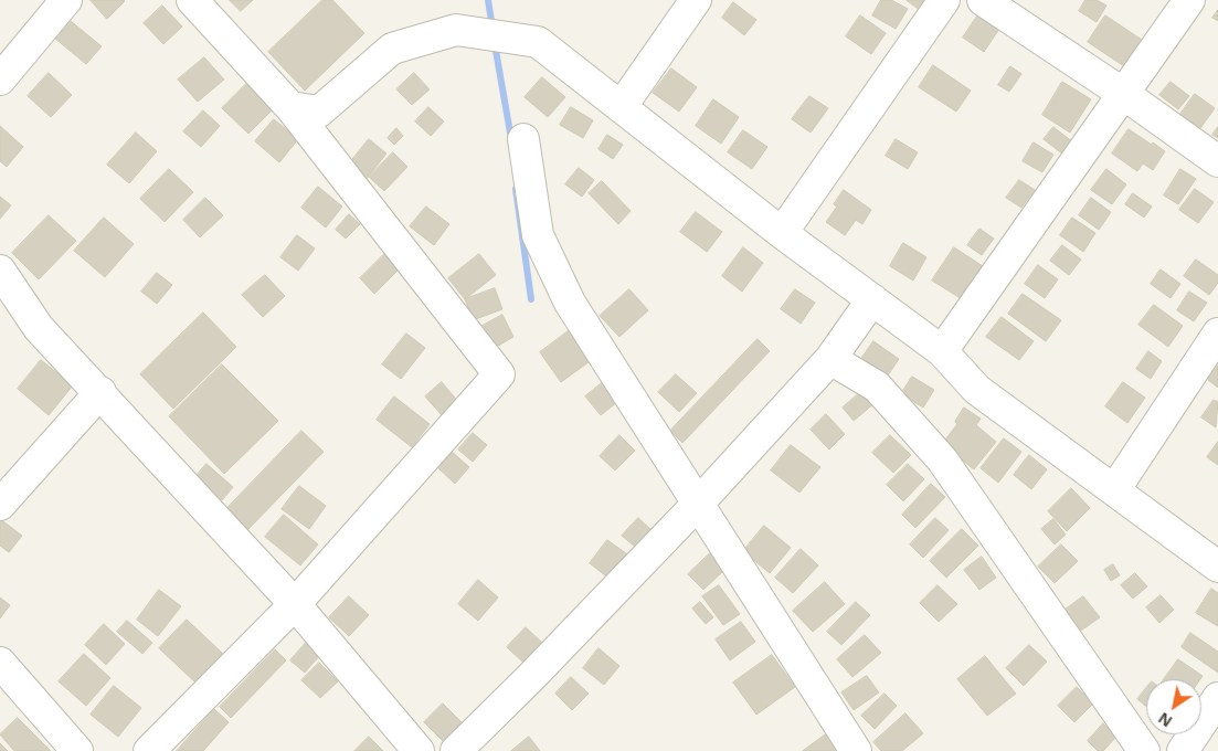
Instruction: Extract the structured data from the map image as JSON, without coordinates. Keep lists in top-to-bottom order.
{
  "north": "bottom left"
}
